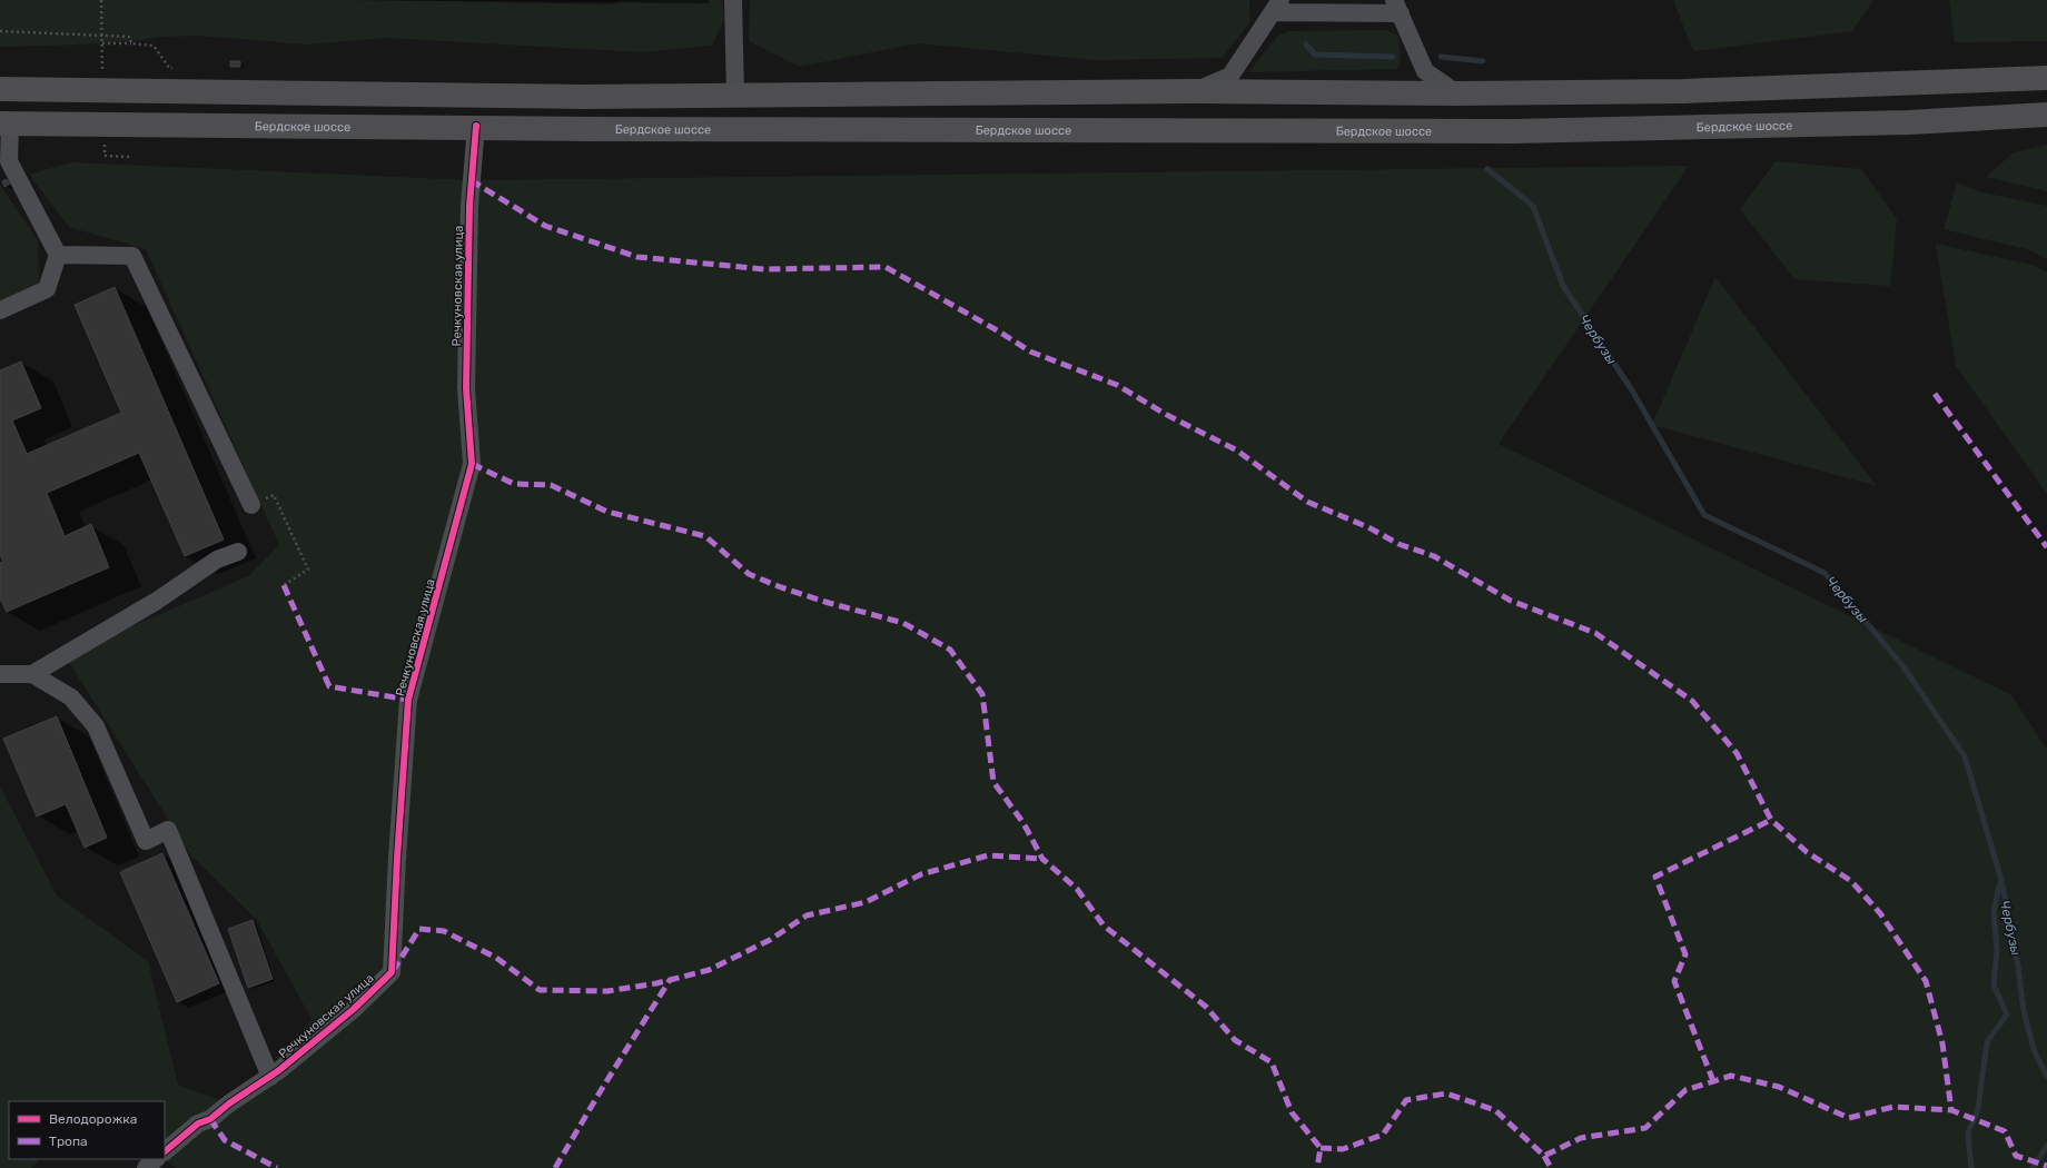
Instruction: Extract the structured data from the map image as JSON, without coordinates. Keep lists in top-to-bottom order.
{
  "streets": {
    "highway": ["Бердское шоссе"],
    "street": ["Речкуновская улица"]
  },
  "crossings": [
    ["Бердское шоссе", "Речкуновская улица"]
  ],
  "water": ["Чербузы"],
  "legend": ["Велодорожка", "Тропа"]
}
